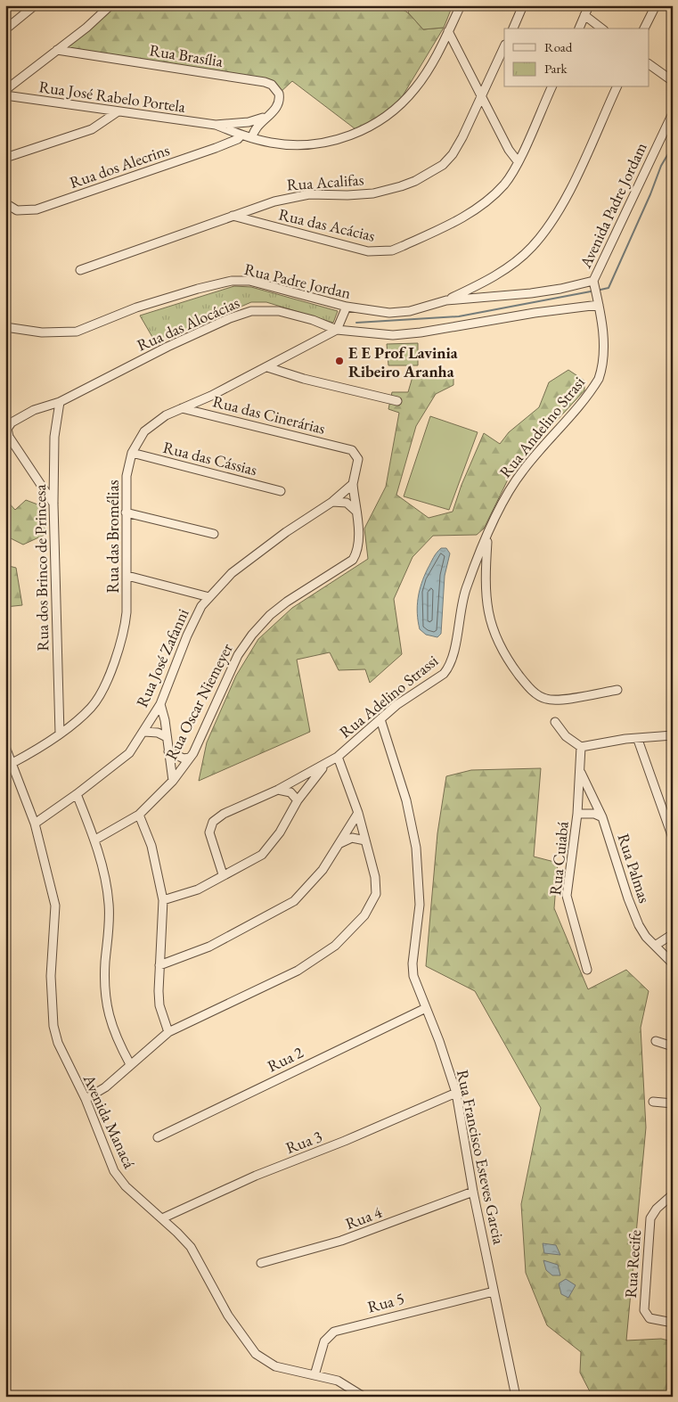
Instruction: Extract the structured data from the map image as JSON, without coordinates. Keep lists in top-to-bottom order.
{
  "streets": {
    "street": [
      "Rua Brasília",
      "Rua José Rabelo Portela",
      "Rua dos Alecrins",
      "Rua Acalifas",
      "Avenida Padre Jordam",
      "Rua das Acácias",
      "Rua Padre Jordan",
      "Rua das Alocácias",
      "Rua das Cinerárias",
      "Rua Andelino Strasi",
      "Rua das Cássias",
      "Rua das Bromélias",
      "Rua dos Brinco de Princesa",
      "Rua José Zafanni",
      "Rua Adelino Strassi",
      "Rua Oscar Niemeyer",
      "Rua Cuiabá",
      "Rua Palmas",
      "Rua 2",
      "Avenida Manacá",
      "Rua 3",
      "Rua Francisco Esteves Garcia",
      "Rua 4",
      "Rua Recife",
      "Rua 5"
    ]
  },
  "crossings": [
    ["Rua Acalifas", "Rua das Acácias"],
    ["Avenida Padre Jordam", "Rua Padre Jordan"],
    ["Avenida Padre Jordam", "Rua Andelino Strasi"],
    ["Rua das Alocácias", "Rua Andelino Strasi"],
    ["Rua das Alocácias", "Rua das Bromélias"],
    ["Rua das Alocácias", "Rua dos Brinco de Princesa"],
    ["Rua das Cinerárias", "Rua das Bromélias"],
    ["Rua das Cinerárias", "Rua José Zafanni"],
    ["Rua das Cinerárias", "Rua Oscar Niemeyer"],
    ["Rua Andelino Strasi", "Rua Adelino Strassi"],
    ["Rua das Cássias", "Rua das Bromélias"],
    ["Rua das Bromélias", "Rua dos Brinco de Princesa"],
    ["Rua das Bromélias", "Avenida Manacá"],
    ["Rua José Zafanni", "Rua Oscar Niemeyer"],
    ["Rua José Zafanni", "Avenida Manacá"],
    ["Rua Adelino Strassi", "Rua Francisco Esteves Garcia"],
    ["Rua Cuiabá", "Rua Palmas"],
    ["Rua 2", "Rua Francisco Esteves Garcia"],
    ["Avenida Manacá", "Rua 3"],
    ["Avenida Manacá", "Rua 5"],
    ["Rua 3", "Rua Francisco Esteves Garcia"],
    ["Rua Francisco Esteves Garcia", "Rua 4"],
    ["Rua Francisco Esteves Garcia", "Rua 5"]
  ],
  "places": ["E E Prof Lavinia Ribeiro Aranha"],
  "legend": ["Road", "Park"]
}
